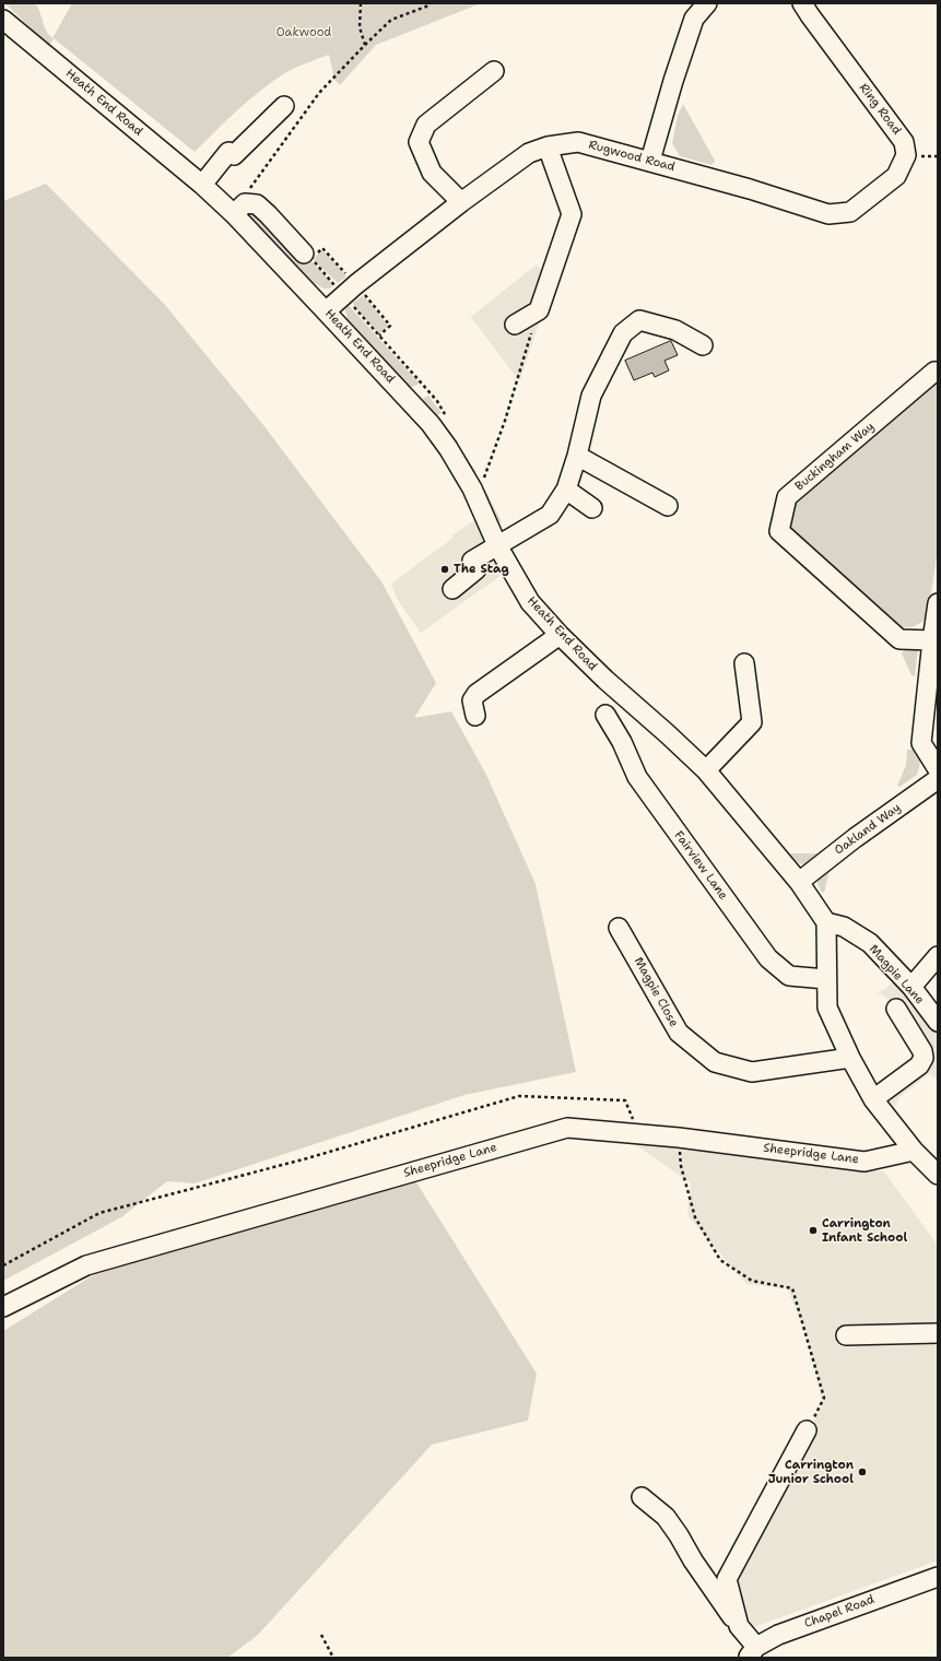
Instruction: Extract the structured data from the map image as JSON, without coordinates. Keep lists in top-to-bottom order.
{
  "streets": {
    "street": [
      "Heath End Road",
      "Ring Road",
      "Rugwood Road",
      "Buckingham Way",
      "Oakland Way",
      "Fairview Lane",
      "Magpie Lane",
      "Magpie Close",
      "Sheepridge Lane",
      "Chapel Road"
    ]
  },
  "crossings": [
    ["Heath End Road", "Rugwood Road"],
    ["Heath End Road", "Oakland Way"],
    ["Heath End Road", "Magpie Lane"],
    ["Ring Road", "Rugwood Road"]
  ],
  "parks": ["Oakwood"],
  "places": ["The Stag", "Carrington Infant School", "Carrington Junior School"]
}
